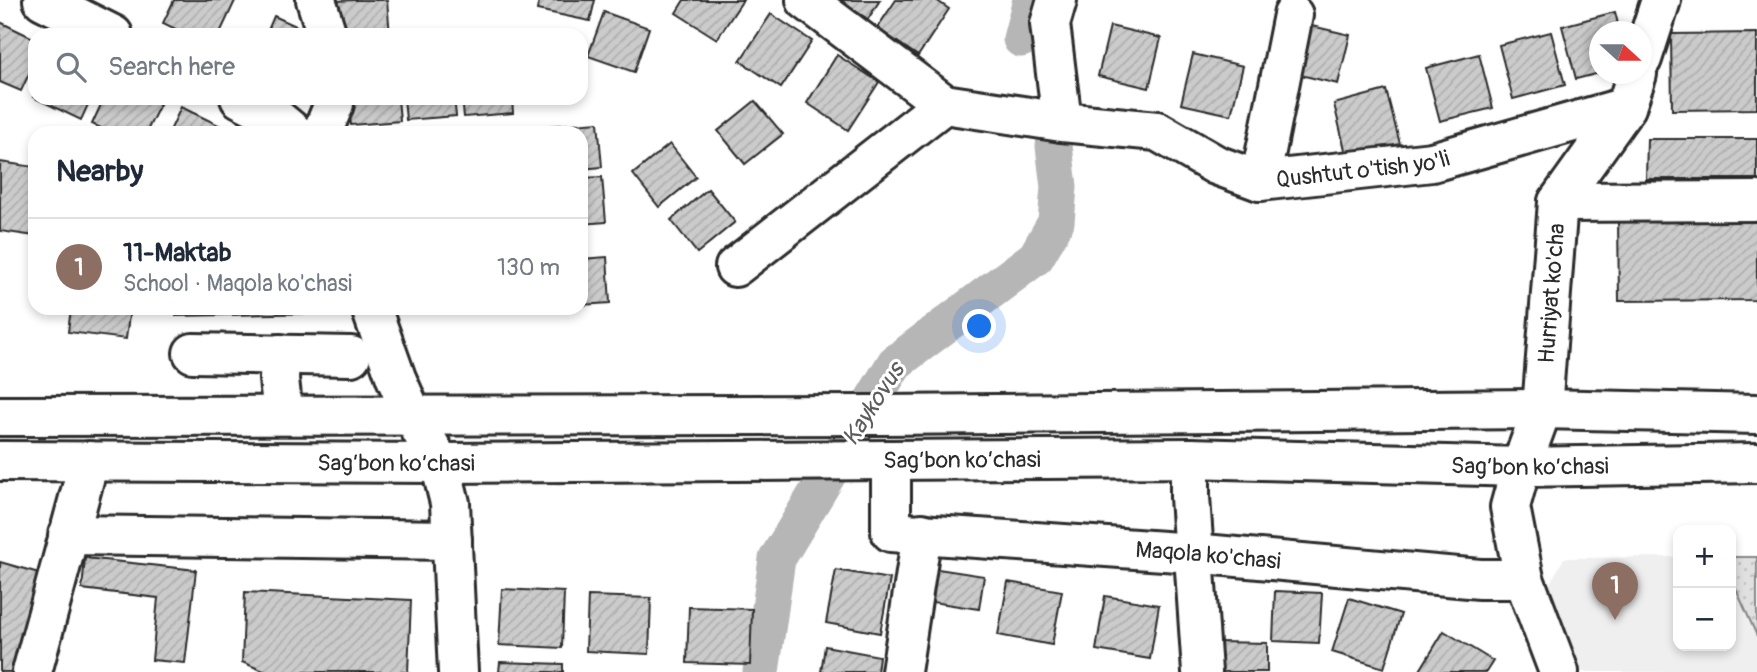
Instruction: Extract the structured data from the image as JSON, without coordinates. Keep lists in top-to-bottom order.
{
  "streets": {
    "main road": [
      "Qushtut o'tish yo'li",
      "Hurriyat ko'cha",
      "Sag’bon ko’chasi",
      "Maqola ko'chasi"
    ]
  },
  "crossings": [
    ["Qushtut o'tish yo'li", "Hurriyat ko'cha"],
    ["Hurriyat ko'cha", "Sag’bon ko’chasi"]
  ],
  "water": ["Kaykovus"],
  "north": "right",
  "page": {
    "search": "Search here",
    "heading": "Nearby",
    "list": [
      {
        "mark": "1",
        "name": "11-Maktab",
        "note": "School · Maqola ko'chasi",
        "value": "130 m"
      }
    ],
    "map_buttons": ["+", "−"],
    "pins": "1"
  }
}
